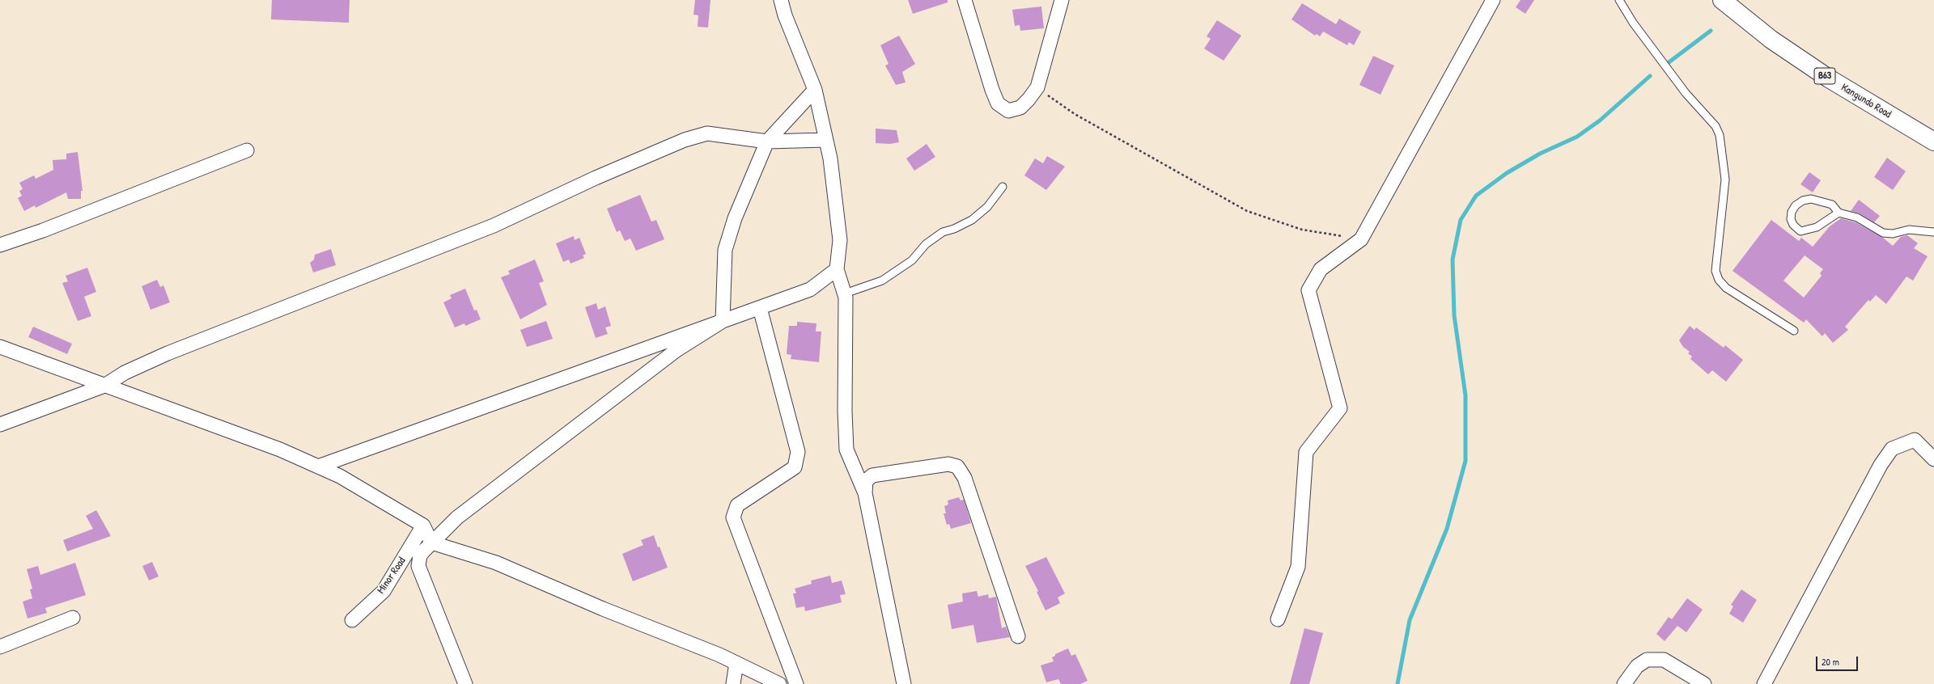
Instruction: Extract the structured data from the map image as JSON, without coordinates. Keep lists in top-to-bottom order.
{
  "streets": {
    "highway": ["B63", "Kangundo Road"],
    "street": ["Minor Road"]
  },
  "scale_bar": "20 m"
}
